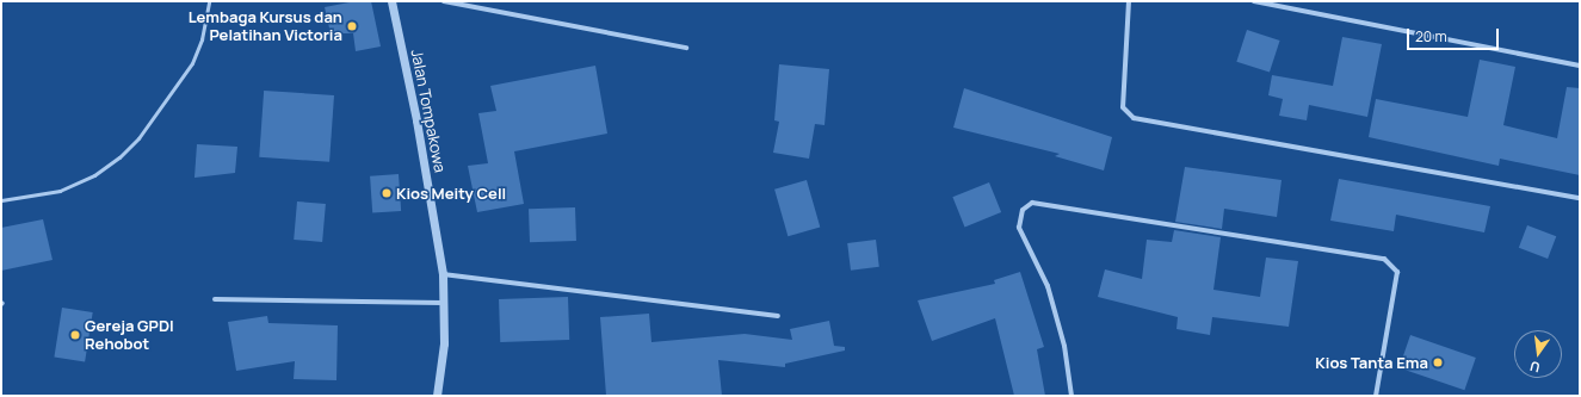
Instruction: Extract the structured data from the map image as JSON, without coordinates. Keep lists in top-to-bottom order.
{
  "streets": {
    "street": ["Jalan Tompakowa"]
  },
  "places": [
    "Lembaga Kursus dan Pelatihan Victoria",
    "Kios Meity Cell",
    "Gereja GPDI Rehobot",
    "Kios Tanta Ema"
  ],
  "scale_bar": "20 m",
  "north": "bottom"
}
